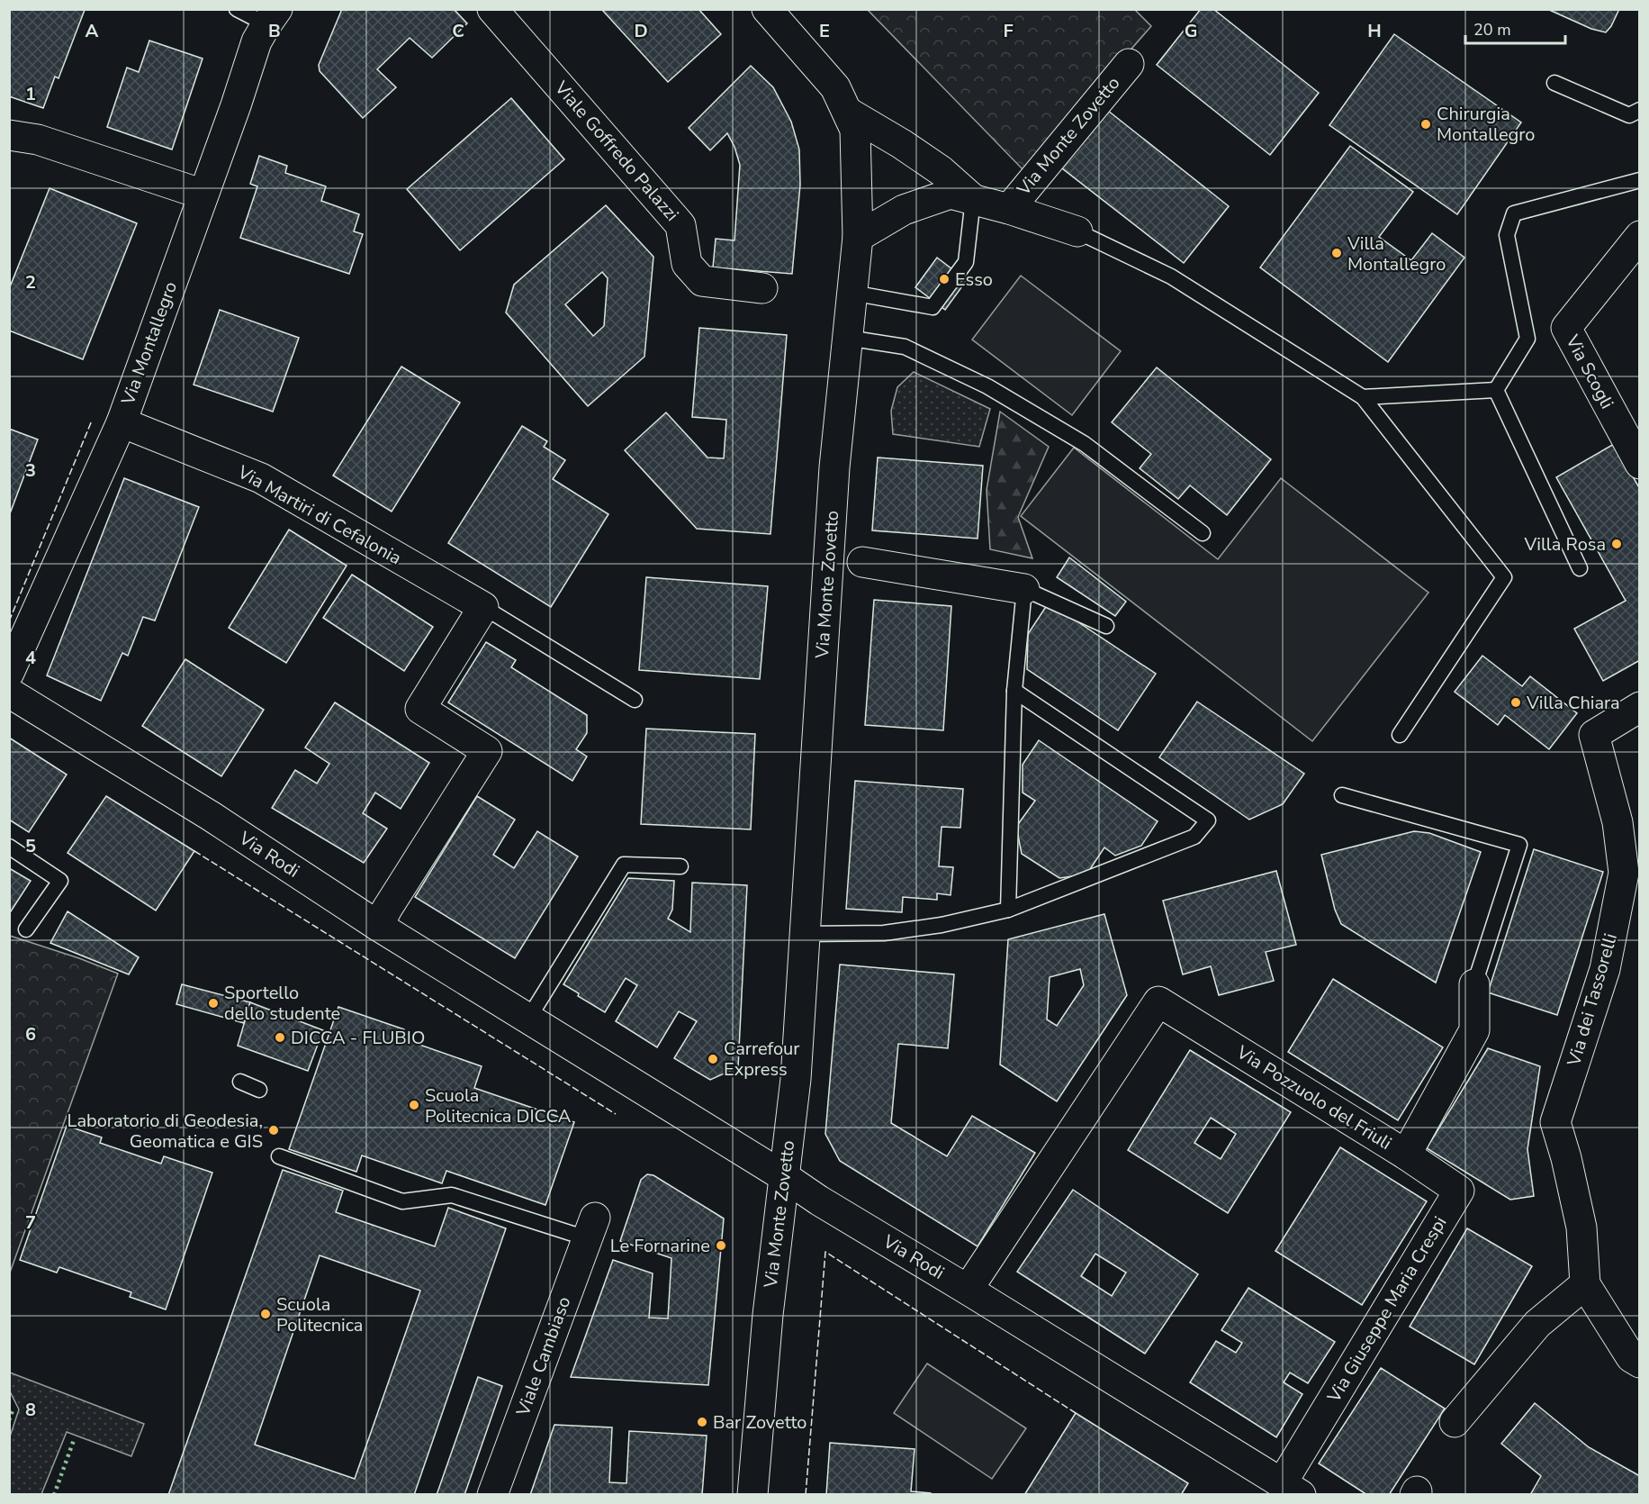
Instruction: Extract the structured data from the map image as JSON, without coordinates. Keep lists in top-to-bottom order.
{
  "streets": {
    "street": [
      "Via Monte Zovetto",
      "Viale Goffredo Palazzi",
      "Via Montallegro",
      "Via Scogli",
      "Via Martiri di Cefalonia",
      "Via Rodi",
      "Via dei Tassorelli",
      "Via Pozzuolo del Friuli",
      "Via Giuseppe Maria Crespi",
      "Viale Cambiaso"
    ]
  },
  "crossings": [
    ["Via Monte Zovetto", "Via Rodi"],
    ["Via Montallegro", "Via Martiri di Cefalonia"],
    ["Via Rodi", "Via Pozzuolo del Friuli"],
    ["Via Rodi", "Via Giuseppe Maria Crespi"],
    ["Via Pozzuolo del Friuli", "Via Giuseppe Maria Crespi"]
  ],
  "places": [
    "Chirurgia Montallegro",
    "Villa Montallegro",
    "Esso",
    "Villa Rosa",
    "Villa Chiara",
    "Sportello dello studente",
    "DICCA - FLUBIO",
    "Carrefour Express",
    "Scuola Politecnica DICCA",
    "Laboratorio di Geodesia, Geomatica e GIS",
    "Le Fornarine",
    "Scuola Politecnica",
    "Bar Zovetto"
  ],
  "scale_bar": "20 m",
  "grid": {
    "columns": [
      "A",
      "B",
      "C",
      "D",
      "E",
      "F",
      "G",
      "H"
    ],
    "rows": [
      "1",
      "2",
      "3",
      "4",
      "5",
      "6",
      "7",
      "8"
    ]
  }
}
